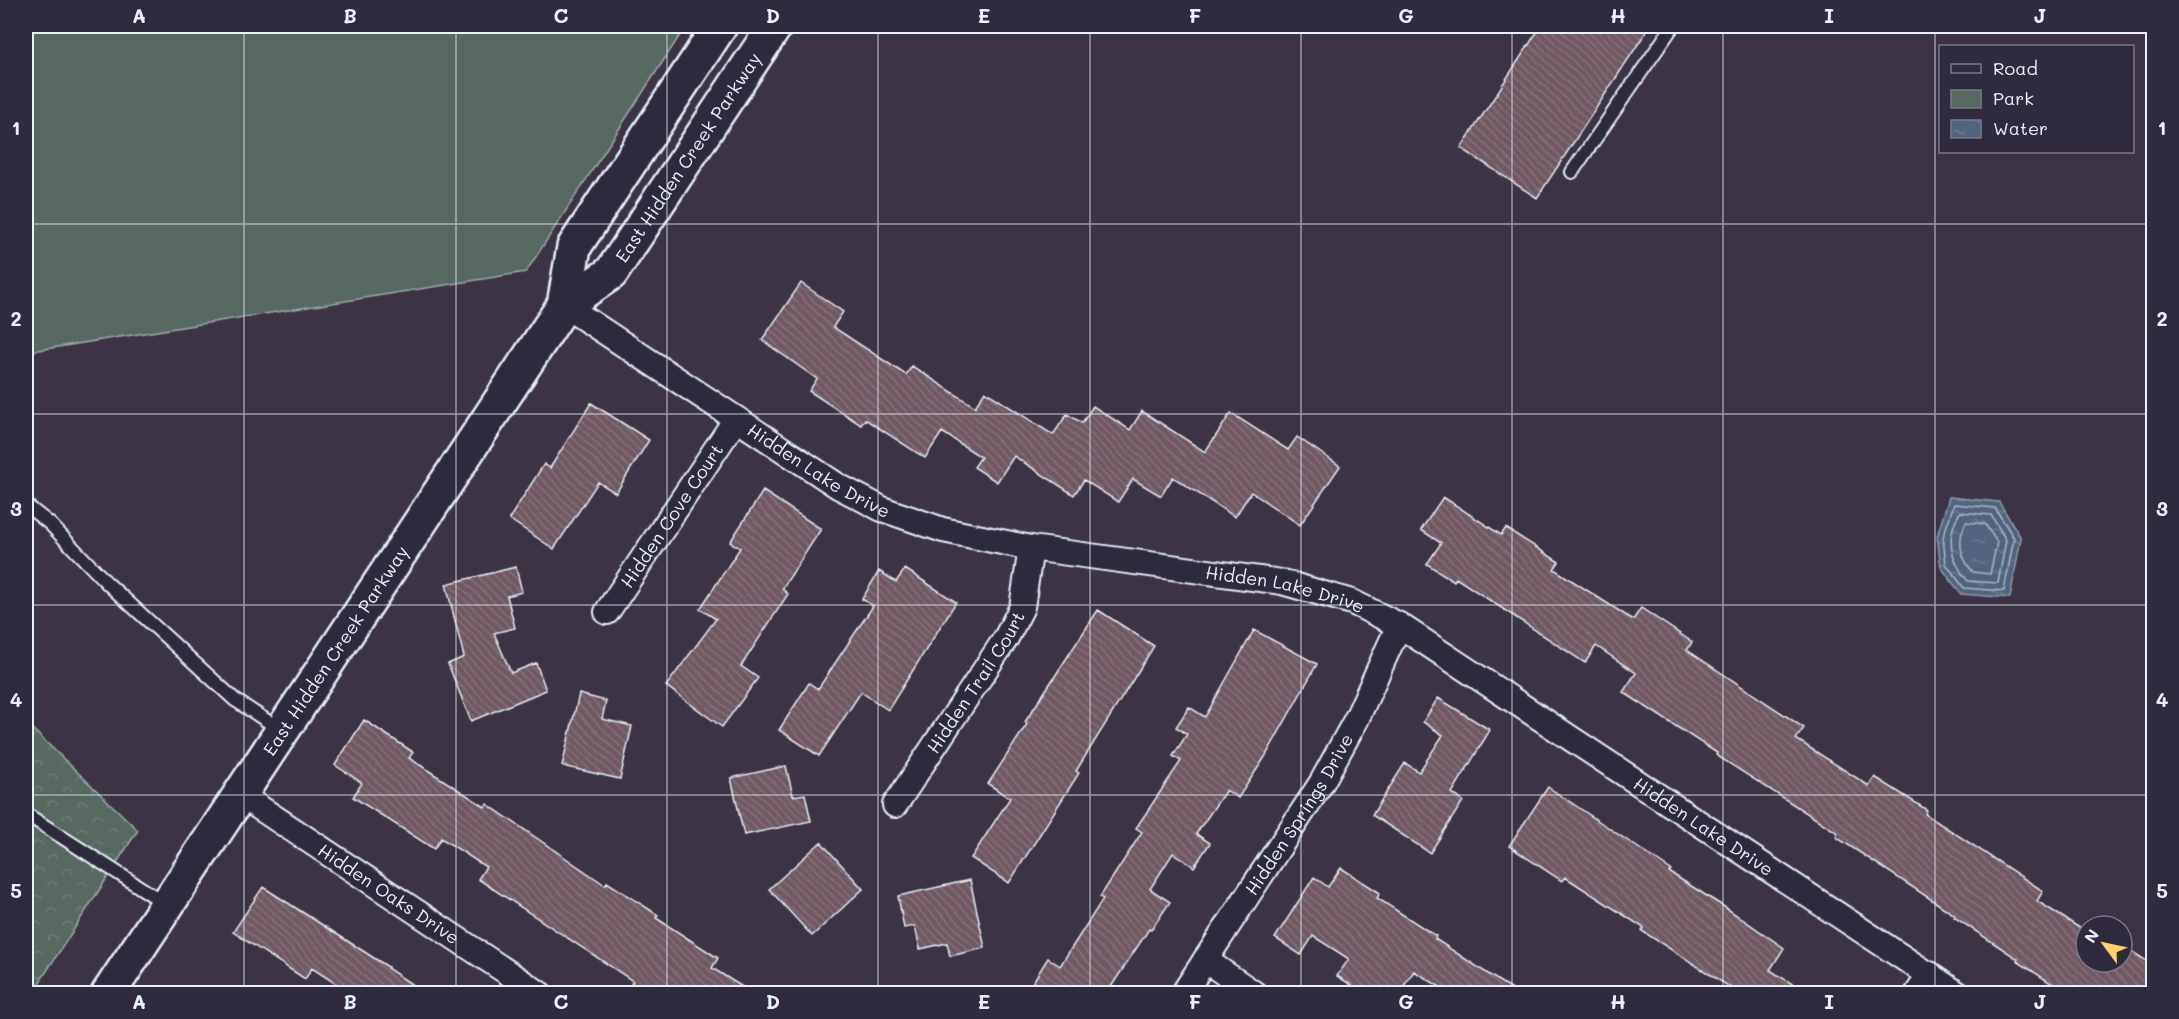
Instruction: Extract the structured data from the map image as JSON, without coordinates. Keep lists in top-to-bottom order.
{
  "streets": {
    "main road": ["East Hidden Creek Parkway"],
    "street": [
      "Hidden Lake Drive",
      "Hidden Cove Court",
      "Hidden Trail Court",
      "Hidden Springs Drive",
      "Hidden Oaks Drive"
    ]
  },
  "crossings": [
    ["East Hidden Creek Parkway", "Hidden Lake Drive"],
    ["East Hidden Creek Parkway", "Hidden Oaks Drive"],
    ["Hidden Lake Drive", "Hidden Cove Court"],
    ["Hidden Lake Drive", "Hidden Trail Court"],
    ["Hidden Lake Drive", "Hidden Springs Drive"]
  ],
  "legend": ["Road", "Park", "Water"],
  "north": "top left",
  "grid": {
    "columns": [
      "A",
      "B",
      "C",
      "D",
      "E",
      "F",
      "G",
      "H",
      "I",
      "J"
    ],
    "rows": [
      "1",
      "2",
      "3",
      "4",
      "5"
    ]
  }
}
